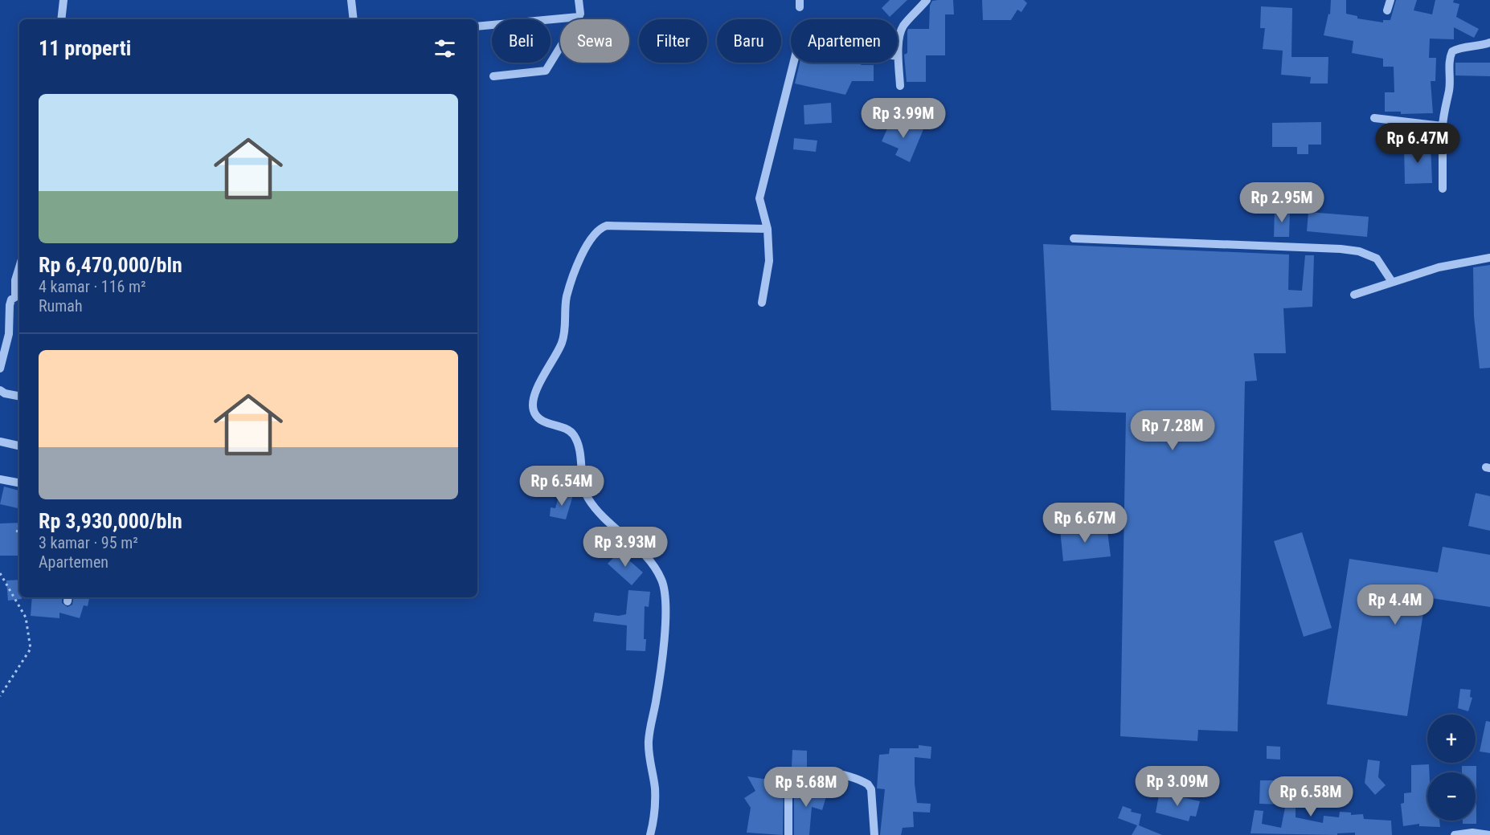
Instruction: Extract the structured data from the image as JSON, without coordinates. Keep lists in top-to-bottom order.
{
  "page": {
    "chip": [
      "Beli",
      "Sewa",
      "Filter",
      "Baru",
      "Apartemen"
    ],
    "heading": "11 properti",
    "list": [
      {
        "name": "Rp 6,470,000/bln",
        "note": "4 kamar · 116 m² · Rumah"
      },
      {
        "name": "Rp 3,930,000/bln",
        "note": "3 kamar · 95 m² · Apartemen"
      }
    ],
    "price": [
      "Rp 3.99M",
      "Rp 6.47M",
      "Rp 2.95M",
      "Rp 7.28M",
      "Rp 6.54M",
      "Rp 6.67M",
      "Rp 3.93M",
      "Rp 4.4M",
      "Rp 3.09M",
      "Rp 5.68M",
      "Rp 6.58M"
    ],
    "map_buttons": ["+", "−"]
  }
}
